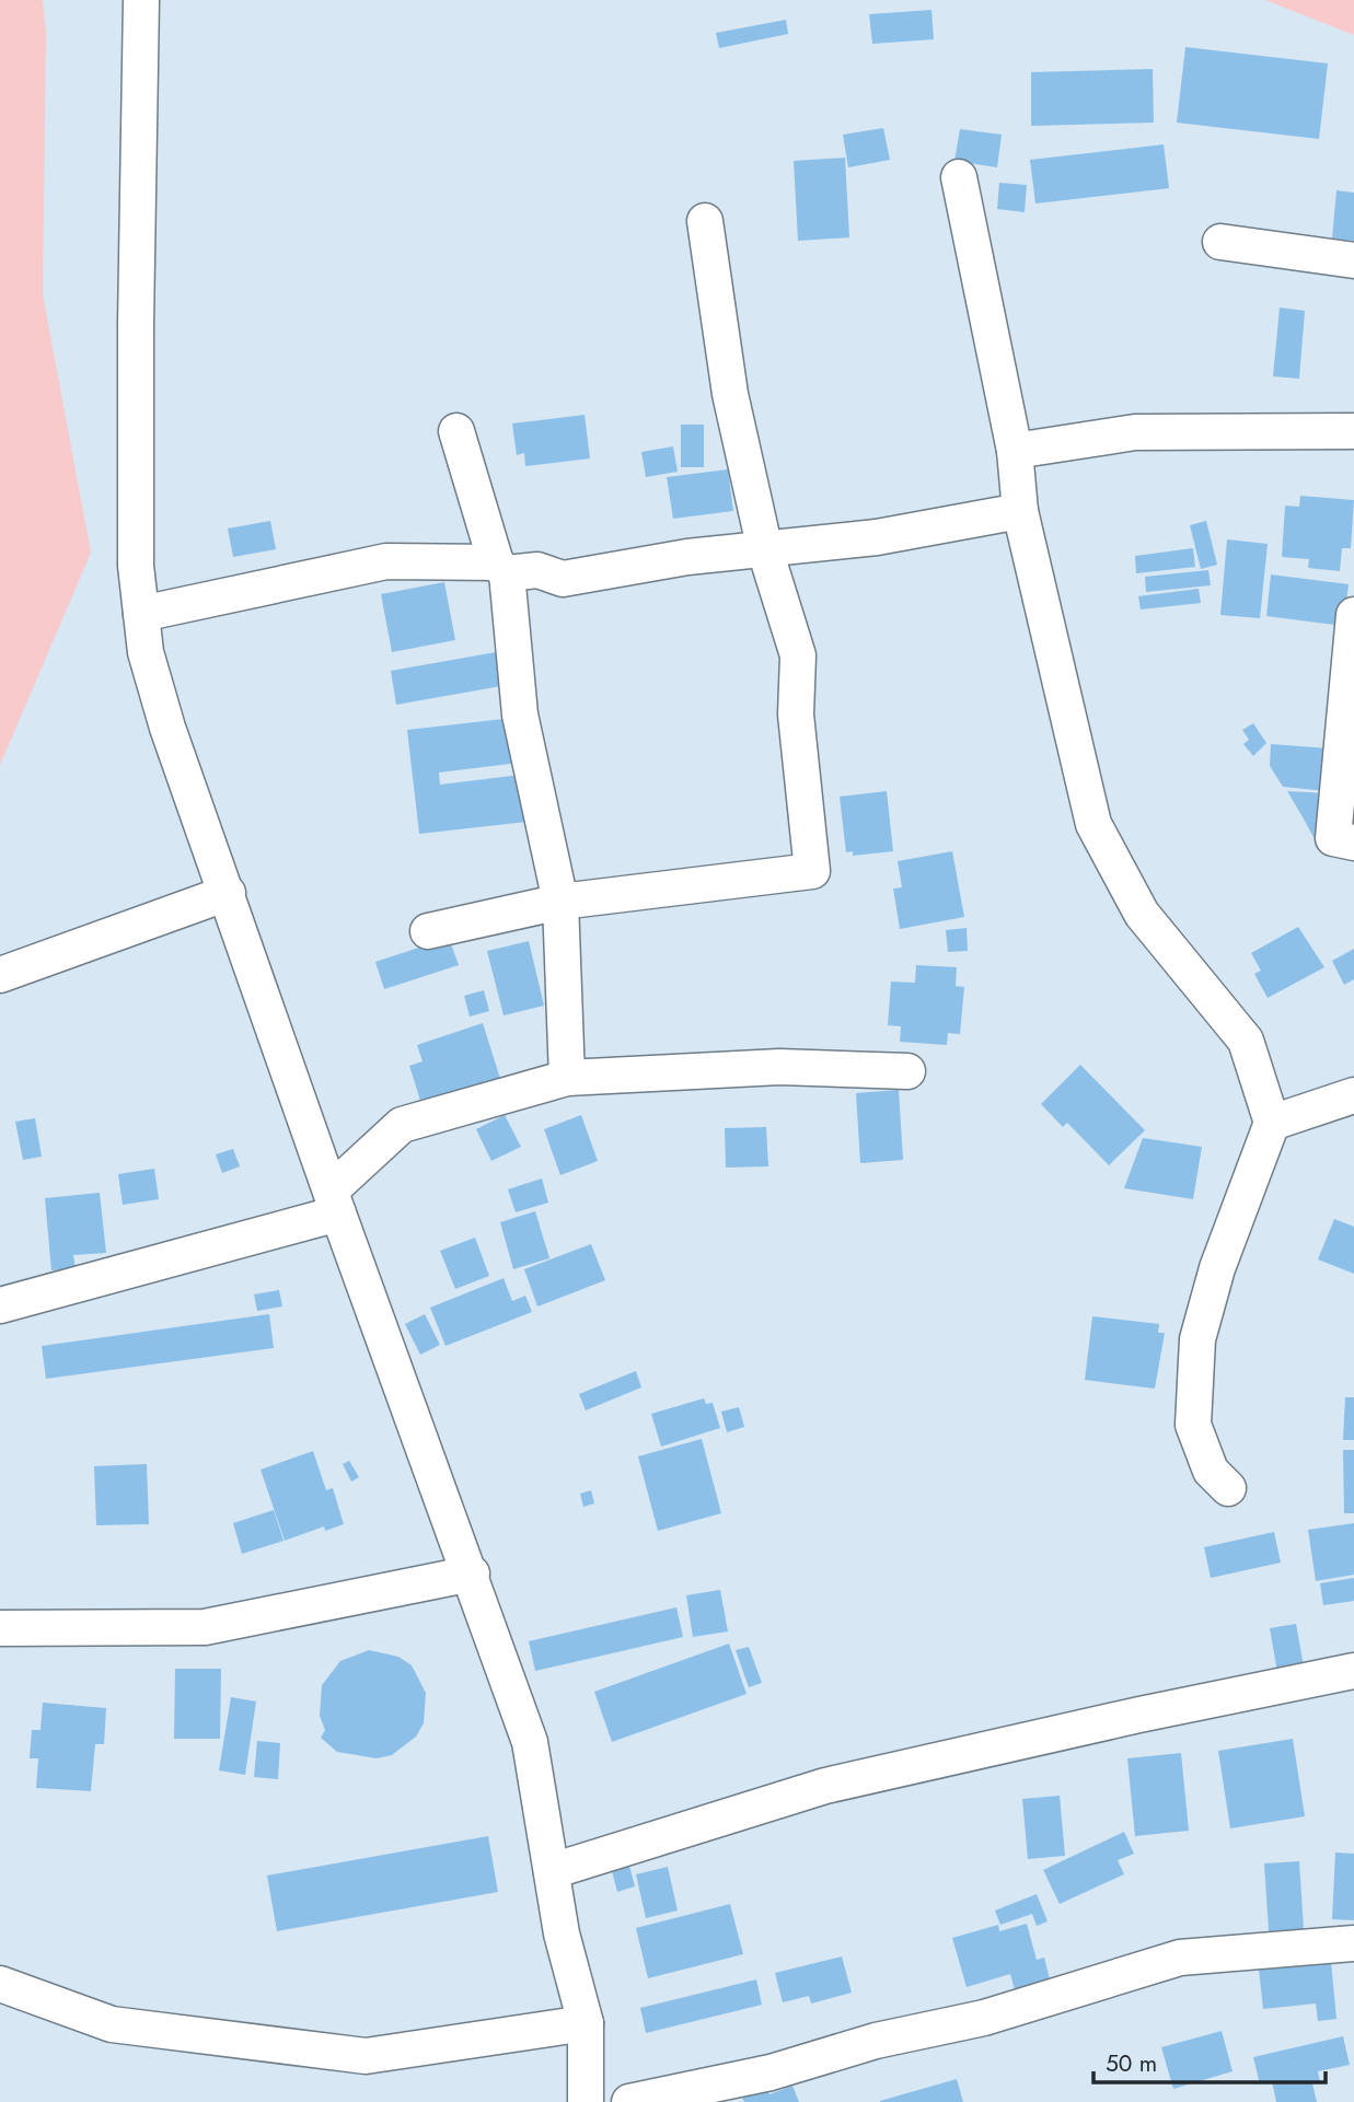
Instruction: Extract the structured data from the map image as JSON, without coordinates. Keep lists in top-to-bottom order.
{
  "scale_bar": "50 m"
}
